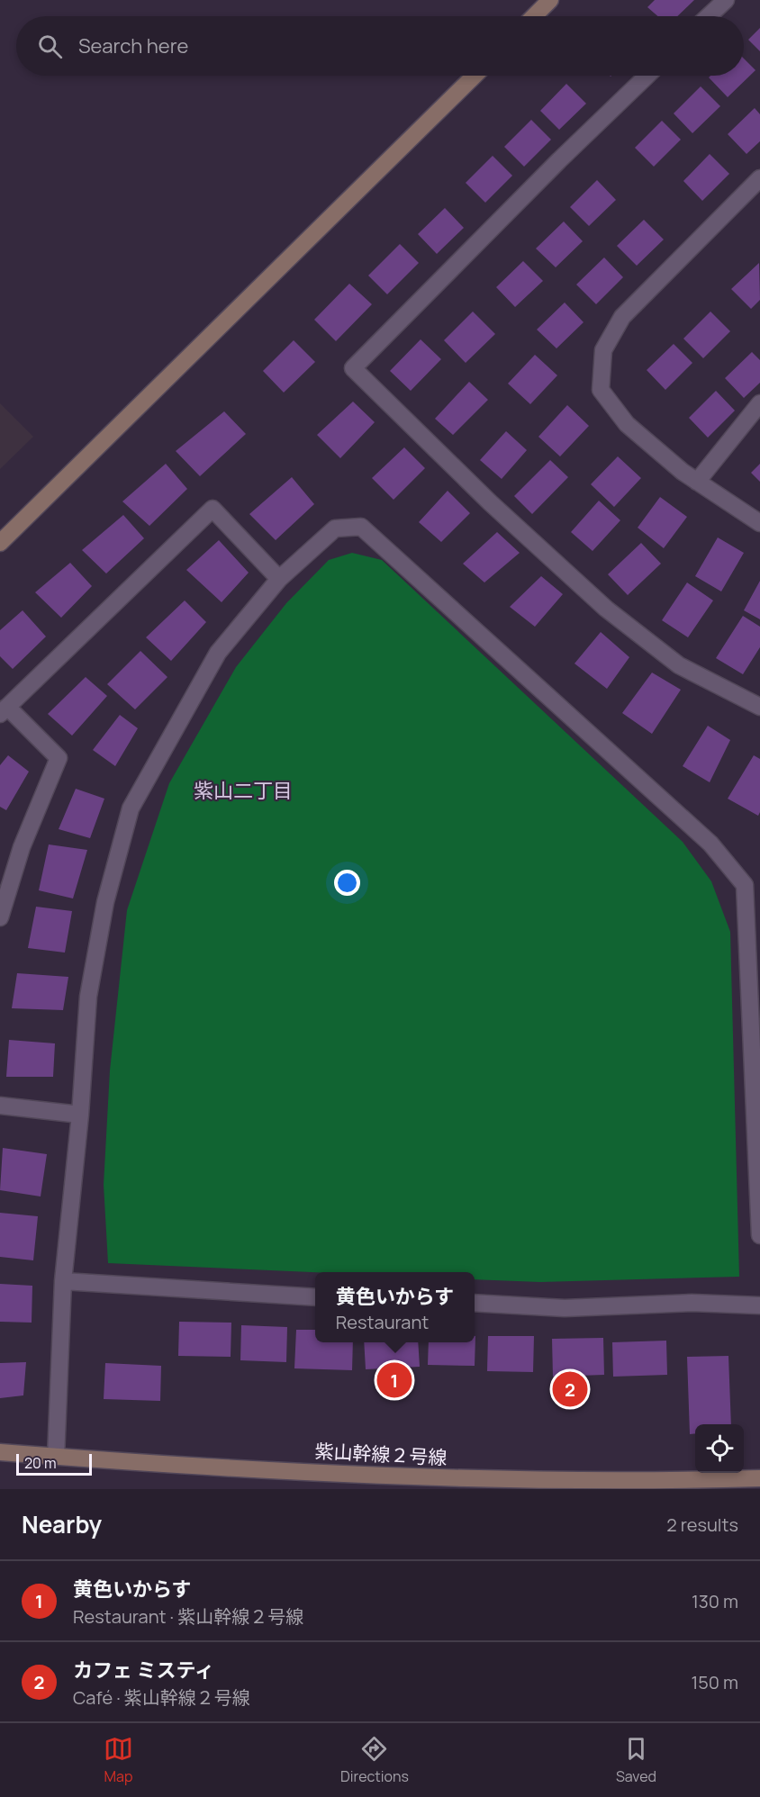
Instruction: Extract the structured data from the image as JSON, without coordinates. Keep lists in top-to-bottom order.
{
  "streets": {
    "street": ["紫山幹線２号線"]
  },
  "districts": ["紫山二丁目"],
  "scale_bar": "20 m",
  "page": {
    "search": "Search here",
    "popup": ["黄色いからす", "Restaurant"],
    "pins": ["1", "2"],
    "scale": "20 m",
    "heading": ["Nearby", "2 results"],
    "list": [
      {
        "mark": "1",
        "name": "黄色いからす",
        "note": "Restaurant · 紫山幹線２号線",
        "value": "130 m"
      },
      {
        "mark": "2",
        "name": "カフェ ミスティ",
        "note": "Café · 紫山幹線２号線",
        "value": "150 m"
      }
    ],
    "nav": ["Map", "Directions", "Saved"]
  }
}
